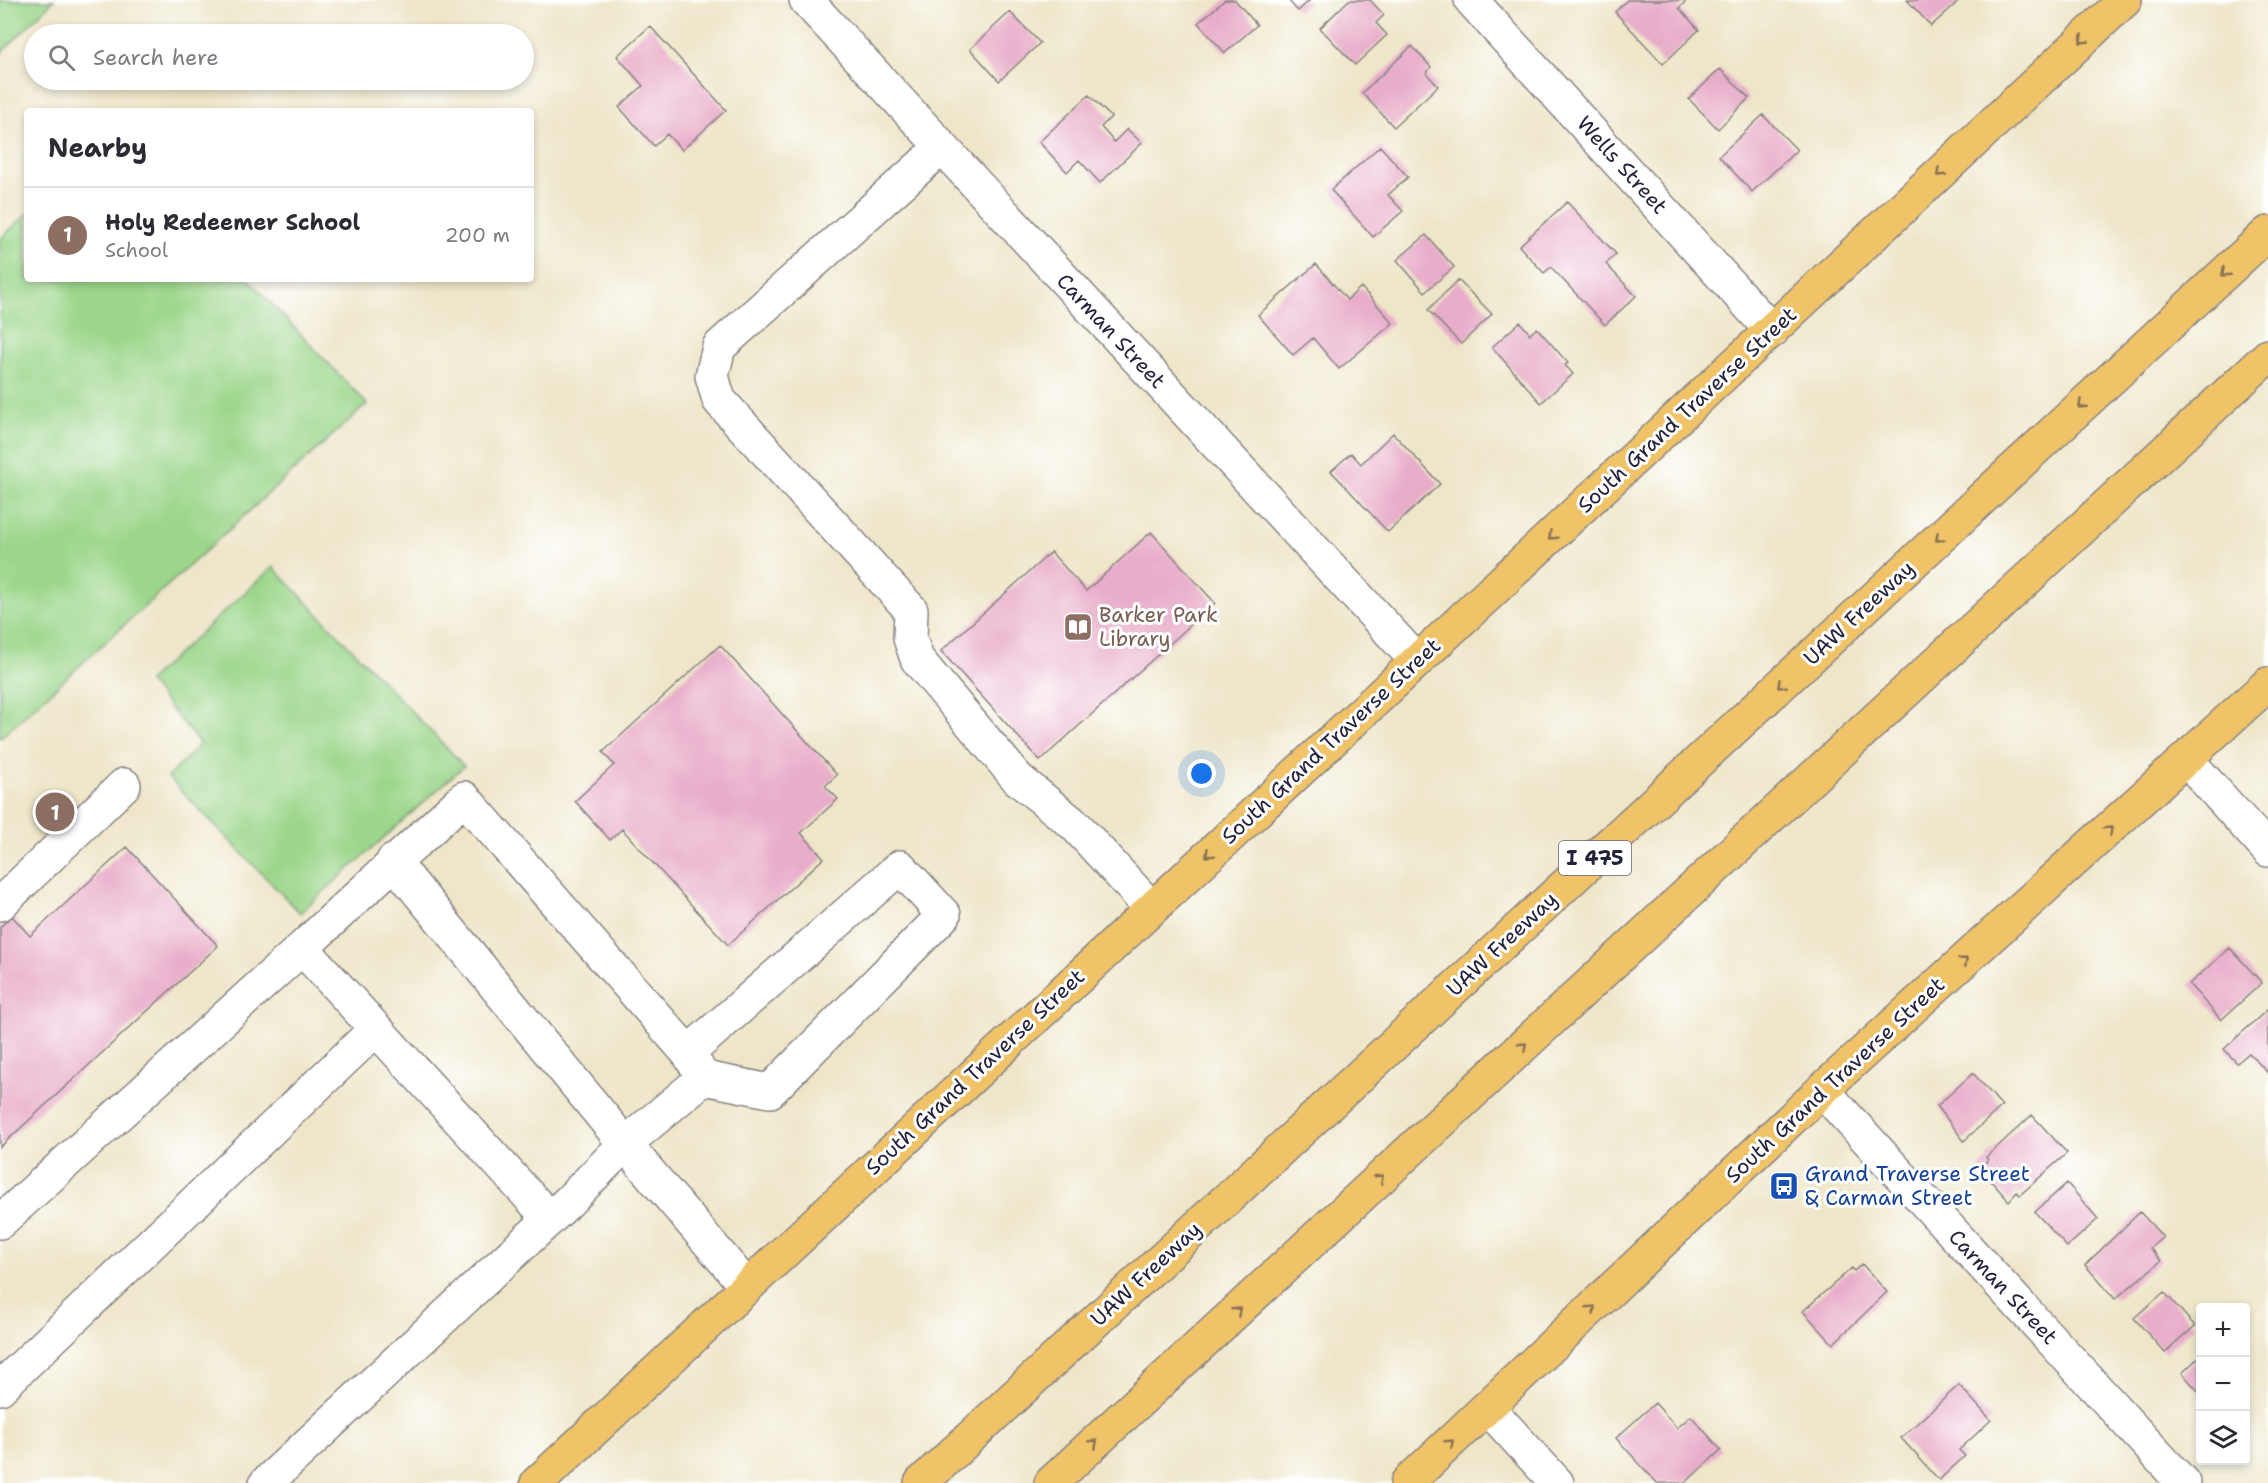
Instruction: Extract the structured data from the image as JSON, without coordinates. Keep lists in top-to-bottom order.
{
  "streets": {
    "main road": ["South Grand Traverse Street", "UAW Freeway", "I 475"],
    "street": ["Wells Street", "Carman Street"]
  },
  "crossings": [
    ["Wells Street", "South Grand Traverse Street"],
    ["Carman Street", "South Grand Traverse Street"]
  ],
  "places": {
    "library": ["Barker Park Library"],
    "bus stop": ["Grand Traverse Street & Carman Street"]
  },
  "page": {
    "search": "Search here",
    "heading": "Nearby",
    "list": [
      {
        "mark": "1",
        "name": "Holy Redeemer School",
        "note": "School",
        "value": "200 m"
      }
    ],
    "pins": "1",
    "map_buttons": ["+", "−"]
  }
}
